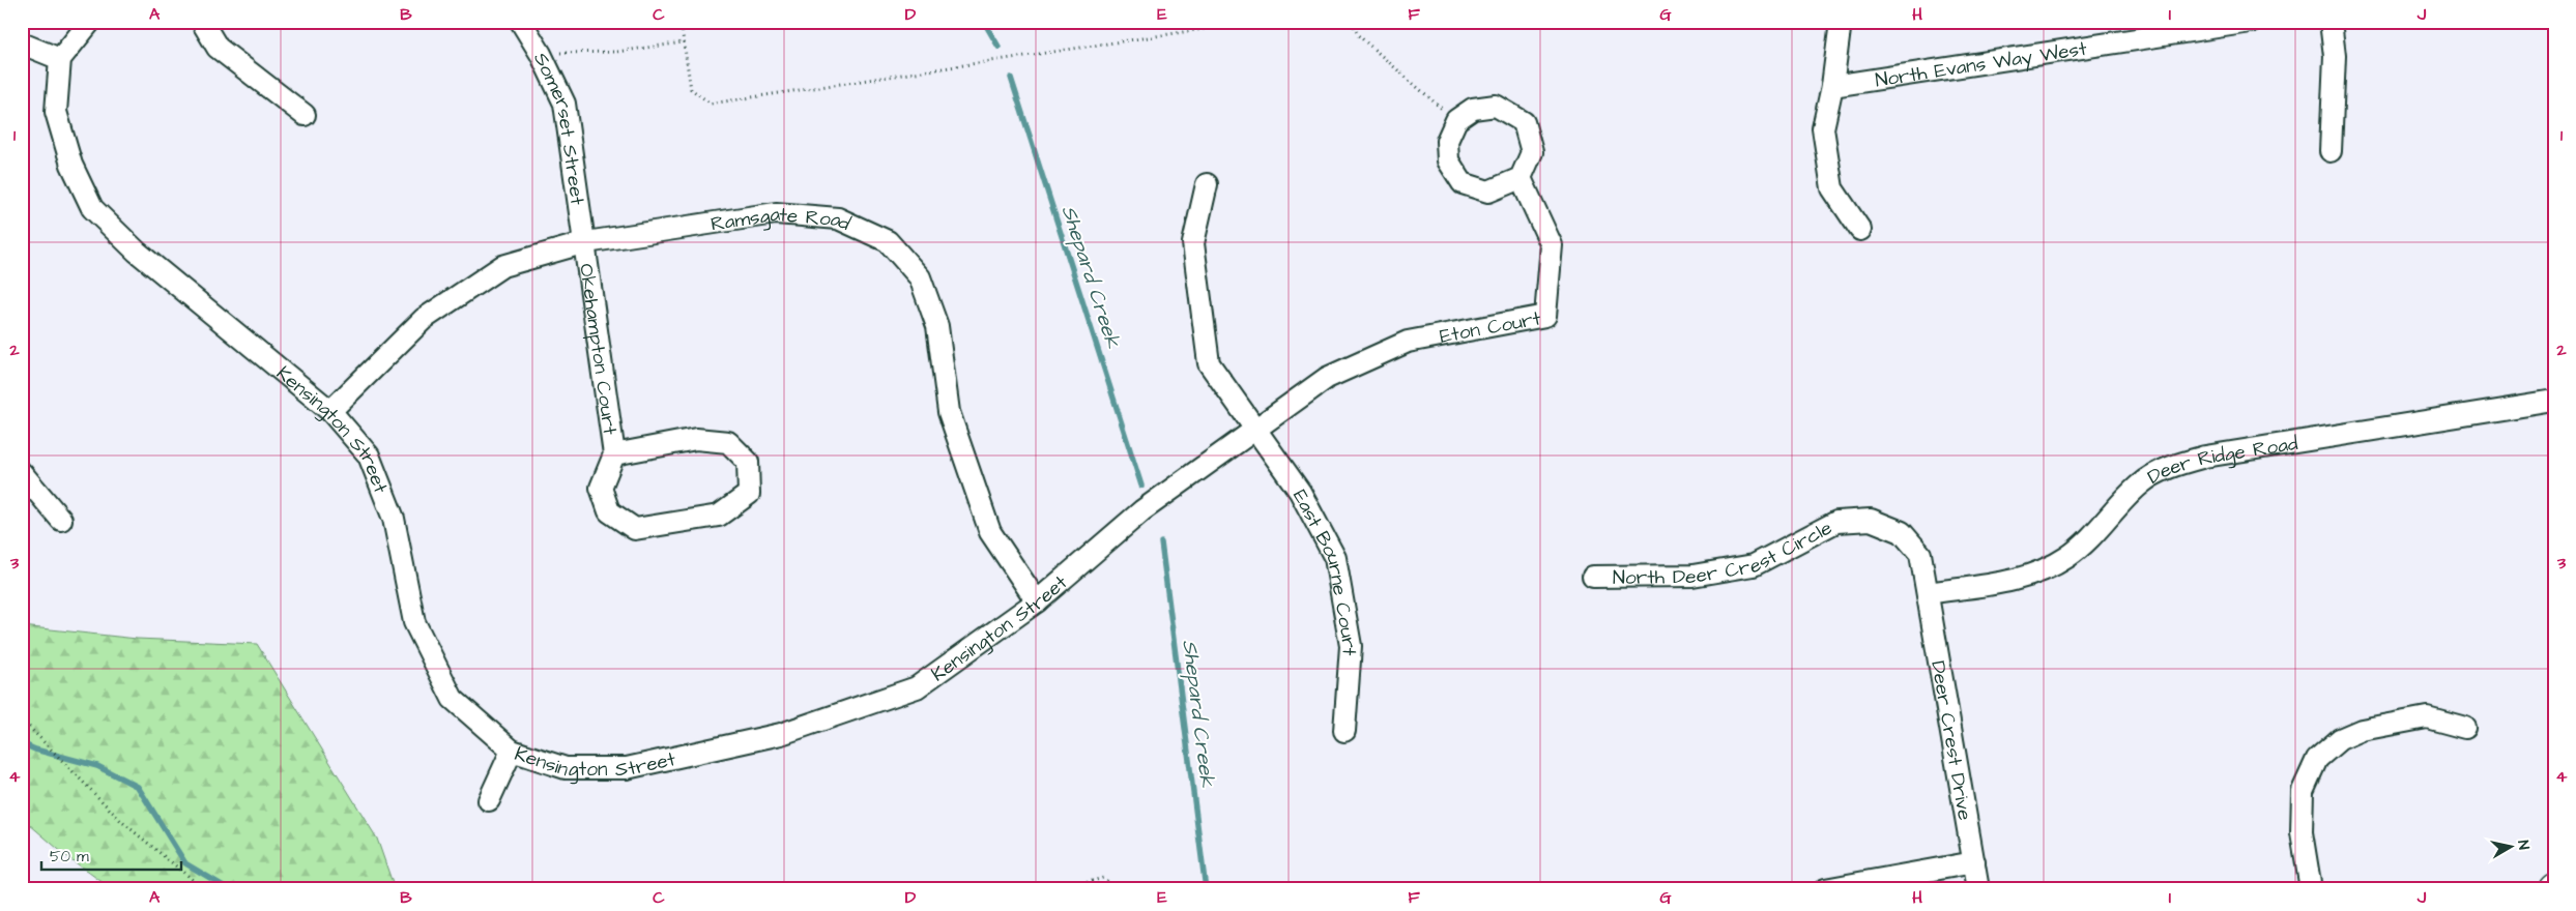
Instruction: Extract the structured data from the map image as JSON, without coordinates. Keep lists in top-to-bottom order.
{
  "streets": {
    "street": [
      "North Evans Way West",
      "Somerset Street",
      "Ramsgate Road",
      "Eton Court",
      "Okehampton Court",
      "Kensington Street",
      "Deer Ridge Road",
      "North Deer Crest Circle",
      "East Bourne Court",
      "Deer Crest Drive"
    ]
  },
  "crossings": [
    ["Somerset Street", "Ramsgate Road"],
    ["Somerset Street", "Okehampton Court"],
    ["Ramsgate Road", "Okehampton Court"],
    ["Ramsgate Road", "Kensington Street"],
    ["Eton Court", "Kensington Street"],
    ["Kensington Street", "East Bourne Court"],
    ["Deer Ridge Road", "North Deer Crest Circle"],
    ["Deer Ridge Road", "Deer Crest Drive"],
    ["North Deer Crest Circle", "Deer Crest Drive"]
  ],
  "water": ["Shepard Creek"],
  "scale_bar": "50 m",
  "north": "right",
  "grid": {
    "columns": [
      "A",
      "B",
      "C",
      "D",
      "E",
      "F",
      "G",
      "H",
      "I",
      "J"
    ],
    "rows": [
      "1",
      "2",
      "3",
      "4"
    ]
  }
}
